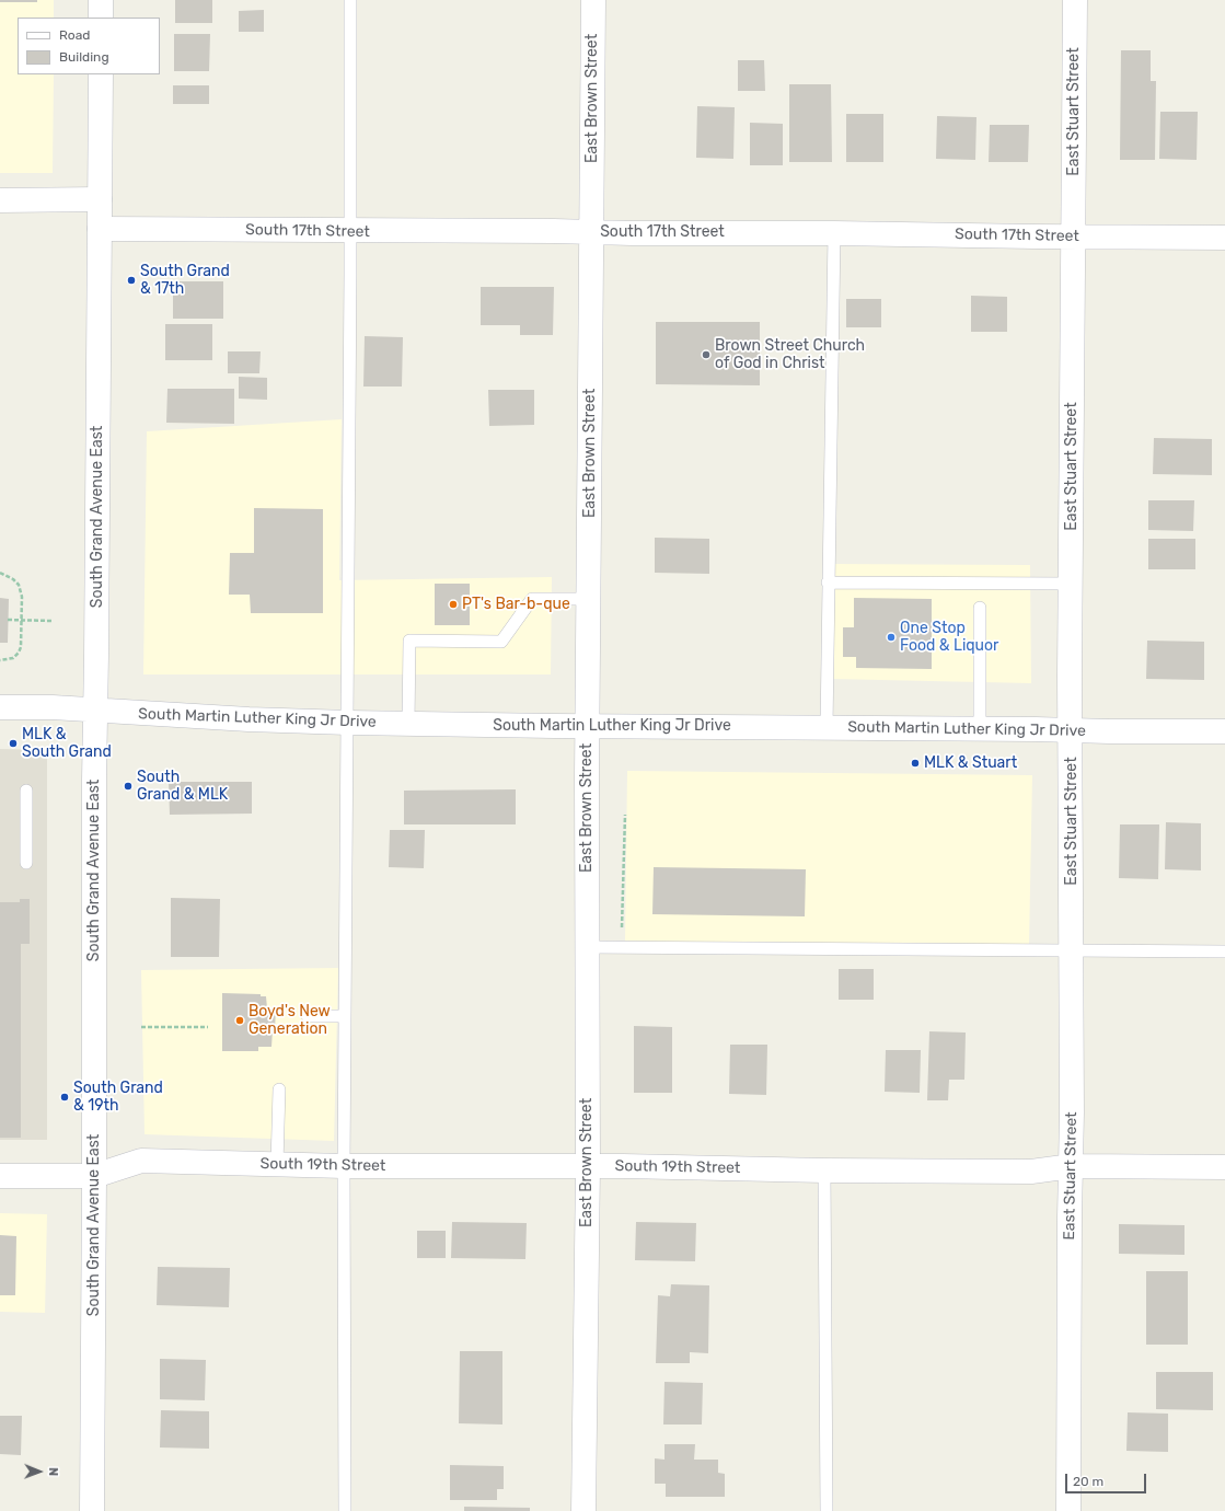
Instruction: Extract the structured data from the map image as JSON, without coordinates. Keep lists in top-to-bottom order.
{
  "streets": {
    "street": [
      "East Brown Street",
      "East Stuart Street",
      "South 17th Street",
      "South Grand Avenue East",
      "South Martin Luther King Jr Drive",
      "South 19th Street"
    ]
  },
  "crossings": [
    ["East Brown Street", "South 17th Street"],
    ["East Brown Street", "South Martin Luther King Jr Drive"],
    ["East Brown Street", "South 19th Street"],
    ["East Stuart Street", "South 17th Street"],
    ["East Stuart Street", "South Martin Luther King Jr Drive"],
    ["East Stuart Street", "South 19th Street"],
    ["South 17th Street", "South Grand Avenue East"],
    ["South Grand Avenue East", "South Martin Luther King Jr Drive"],
    ["South Grand Avenue East", "South 19th Street"]
  ],
  "places": [
    "South Grand & 17th",
    "Brown Street Church of God in Christ",
    "PT's Bar-b-que",
    "One Stop Food & Liquor",
    "MLK & South Grand",
    "MLK & Stuart",
    "South Grand & MLK",
    "Boyd's New Generation",
    "South Grand & 19th"
  ],
  "legend": ["Road", "Building"],
  "scale_bar": "20 m",
  "north": "right"
}
